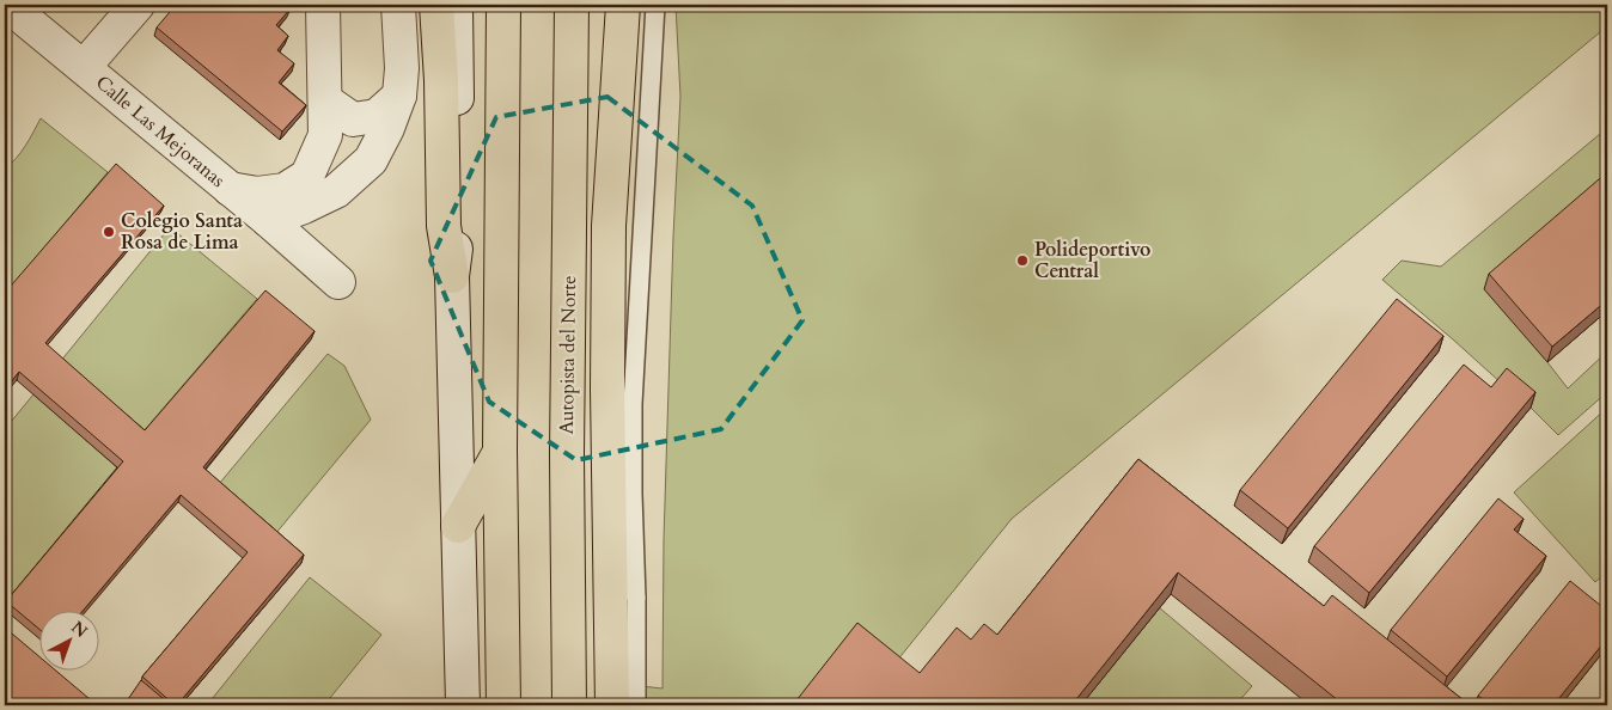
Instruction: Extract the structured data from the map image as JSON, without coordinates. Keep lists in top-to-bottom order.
{
  "streets": {
    "main road": ["Autopista del Norte"],
    "street": ["Calle Las Mejoranas"]
  },
  "places": ["Colegio Santa Rosa de Lima", "Polideportivo Central"],
  "north": "top right"
}
